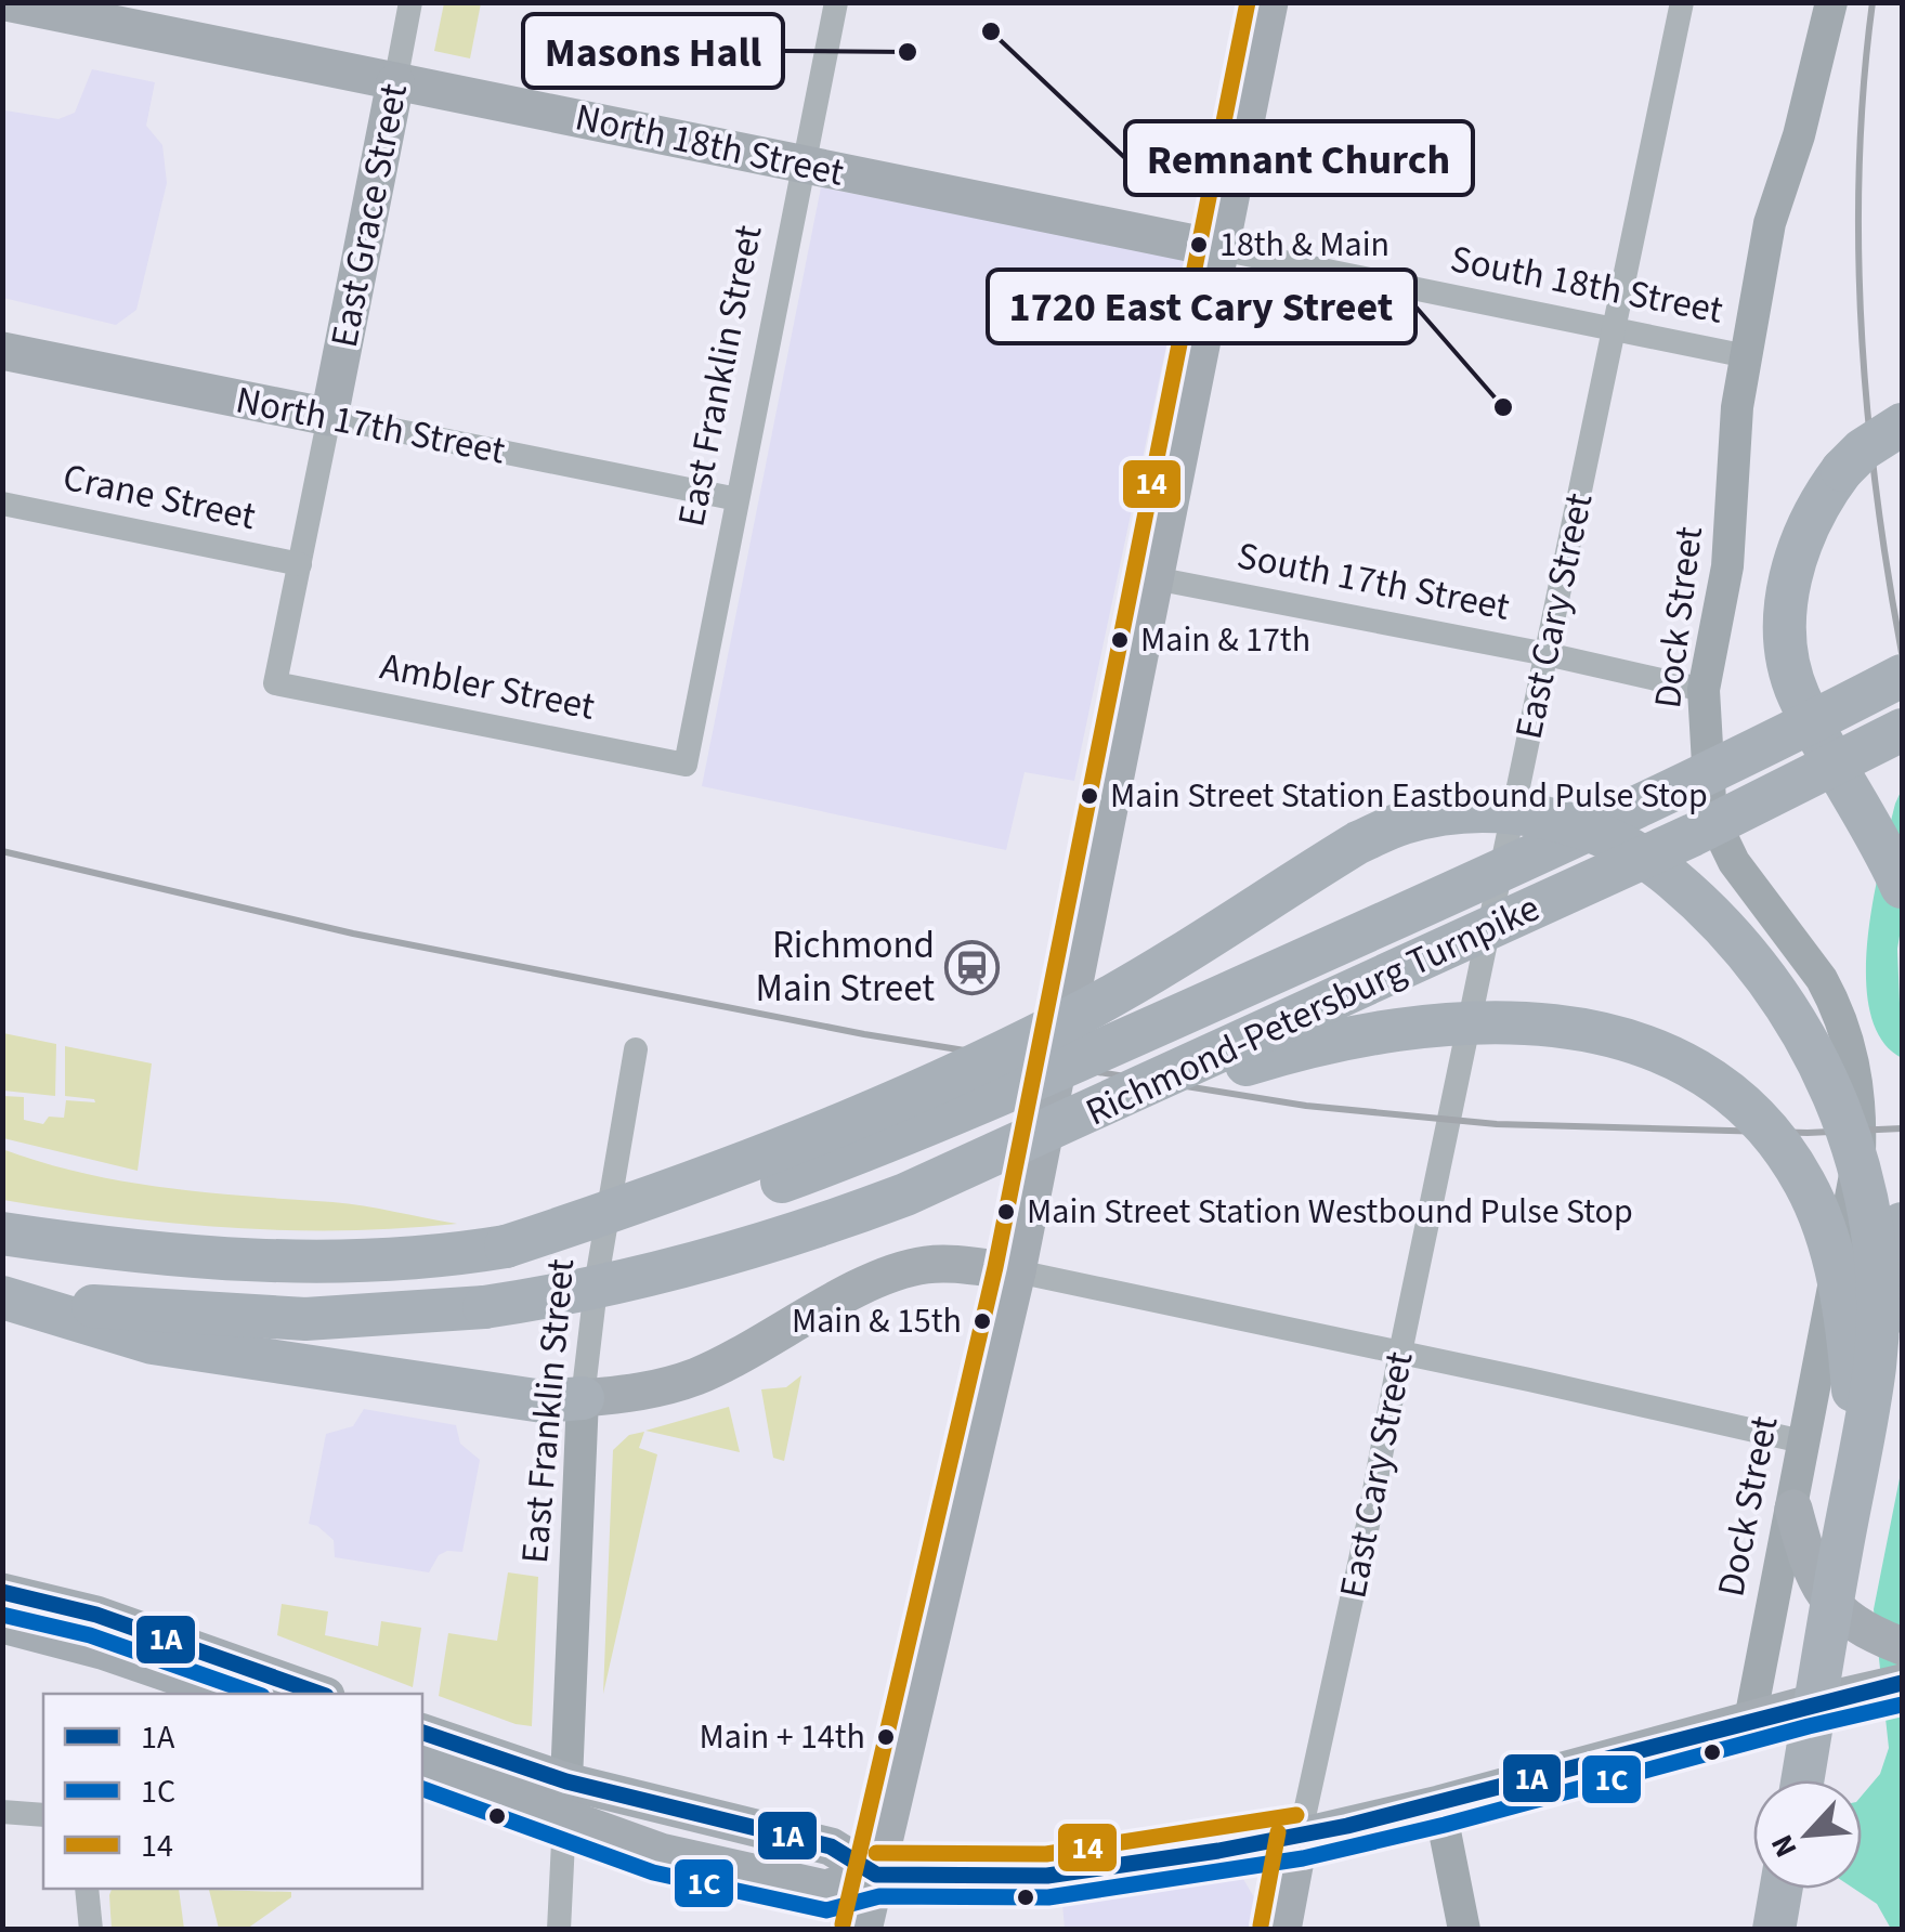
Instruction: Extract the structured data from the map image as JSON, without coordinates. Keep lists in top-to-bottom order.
{
  "streets": {
    "highway": ["Richmond-Petersburg Turnpike"],
    "main road": [
      "North 18th Street",
      "East Grace Street",
      "East Franklin Street",
      "North 17th Street",
      "East Cary Street",
      "Dock Street"
    ],
    "street": [
      "South 18th Street",
      "Crane Street",
      "South 17th Street",
      "Ambler Street"
    ]
  },
  "crossings": [
    ["North 18th Street", "East Grace Street"],
    ["North 18th Street", "South 18th Street"],
    ["North 18th Street", "East Franklin Street"],
    ["East Grace Street", "North 17th Street"],
    ["East Grace Street", "Crane Street"],
    ["East Grace Street", "Ambler Street"],
    ["South 18th Street", "East Cary Street"],
    ["South 18th Street", "Dock Street"],
    ["East Franklin Street", "North 17th Street"],
    ["East Franklin Street", "Ambler Street"],
    ["South 17th Street", "East Cary Street"],
    ["South 17th Street", "Dock Street"]
  ],
  "places": {
    "other": [
      "Remnant Church",
      "Masons Hall",
      "18th & Main",
      "1720 East Cary Street",
      "Main & 17th",
      "Main Street Station Eastbound Pulse Stop",
      "Main Street Station Westbound Pulse Stop",
      "Main & 15th",
      "Main + 14th"
    ],
    "station": ["Richmond Main Street"]
  },
  "lines": ["transit line 14", "transit line 1A", "transit line 1C"],
  "legend": ["1A", "1C", "14"],
  "north": "bottom left"
}
